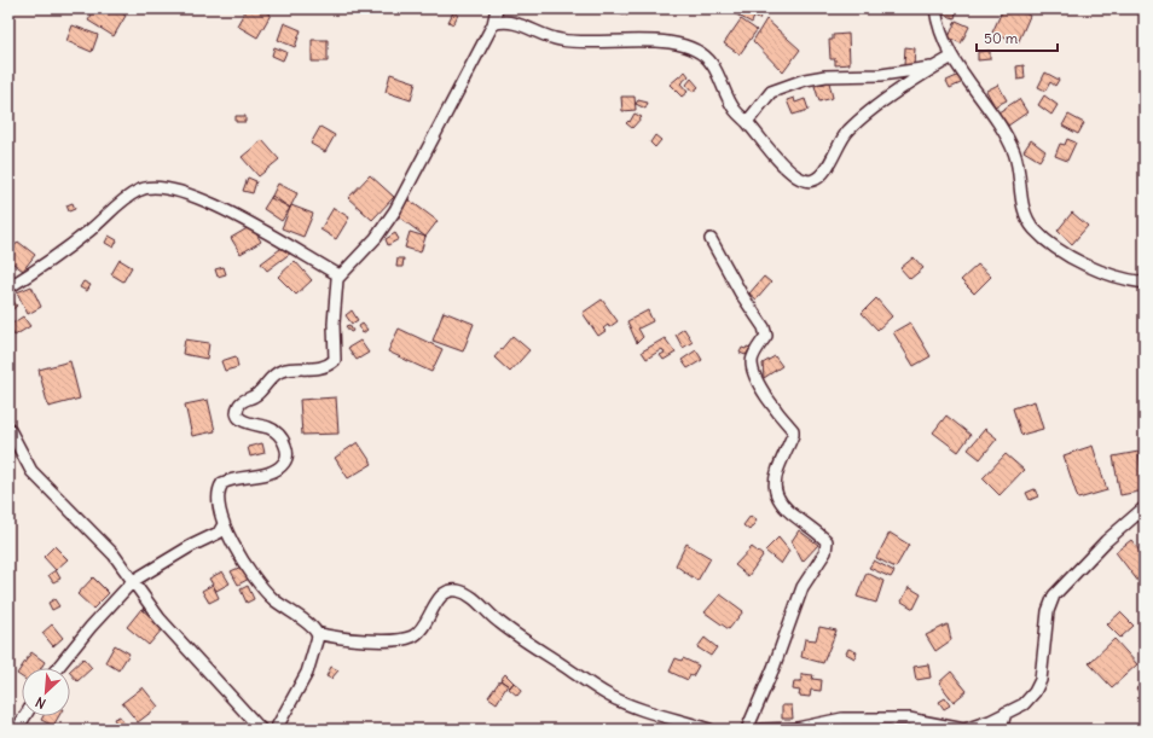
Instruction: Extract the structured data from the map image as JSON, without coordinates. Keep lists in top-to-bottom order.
{
  "scale_bar": "50 m",
  "north": "bottom left"
}
